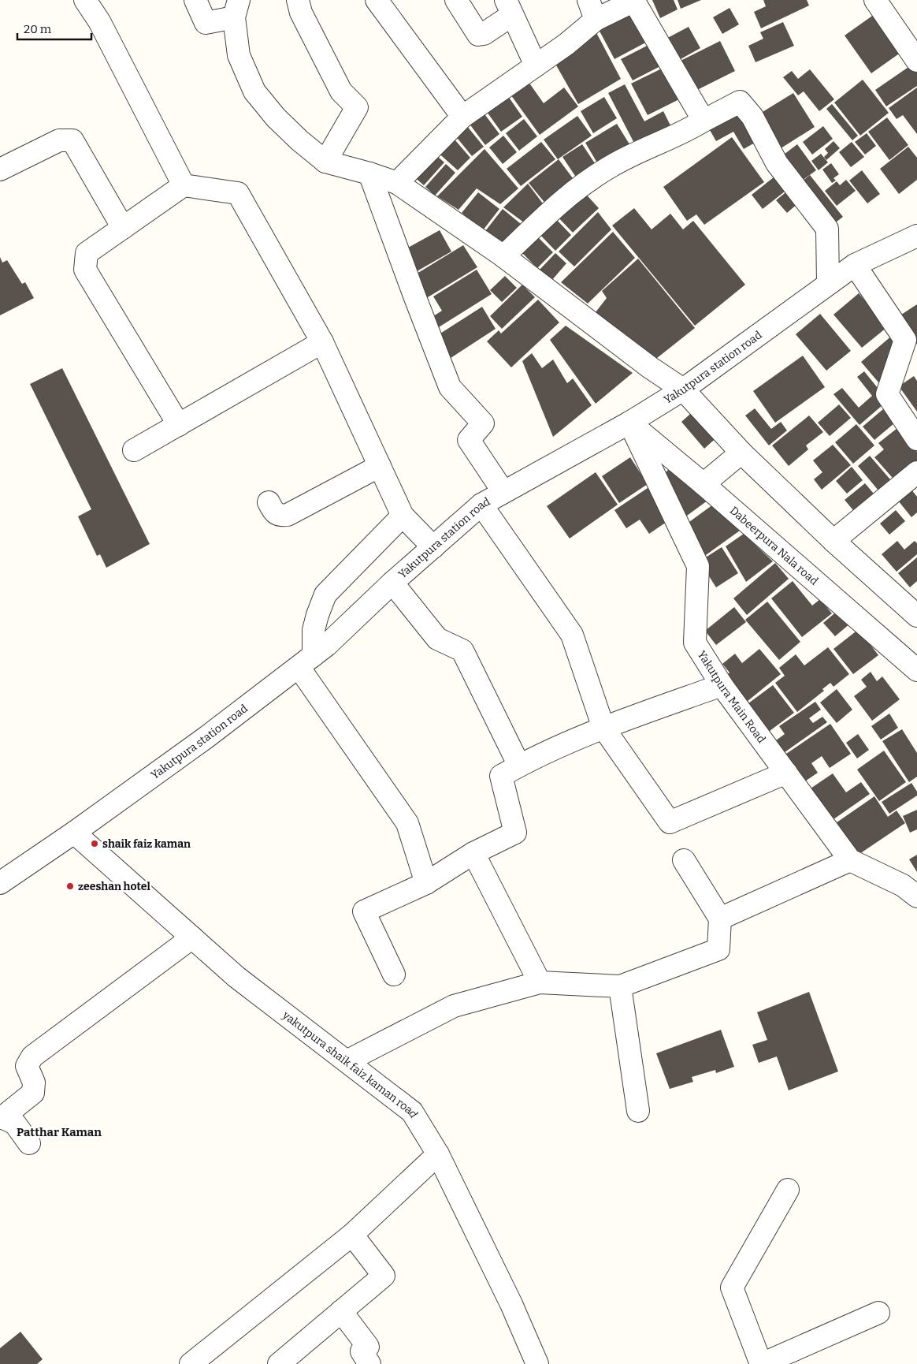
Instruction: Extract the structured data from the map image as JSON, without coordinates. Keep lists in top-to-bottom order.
{
  "streets": {
    "street": [
      "Yakutpura station road",
      "Dabeerpura Nala road",
      "Yakutpura Main Road",
      "yakutpura shaik faiz kaman road"
    ]
  },
  "crossings": [
    ["Yakutpura station road", "Dabeerpura Nala road"],
    ["Yakutpura station road", "Yakutpura Main Road"],
    ["Yakutpura station road", "yakutpura shaik faiz kaman road"],
    ["Dabeerpura Nala road", "Yakutpura Main Road"]
  ],
  "districts": ["Patthar Kaman"],
  "places": ["shaik faiz kaman", "zeeshan hotel"],
  "scale_bar": "20 m"
}
